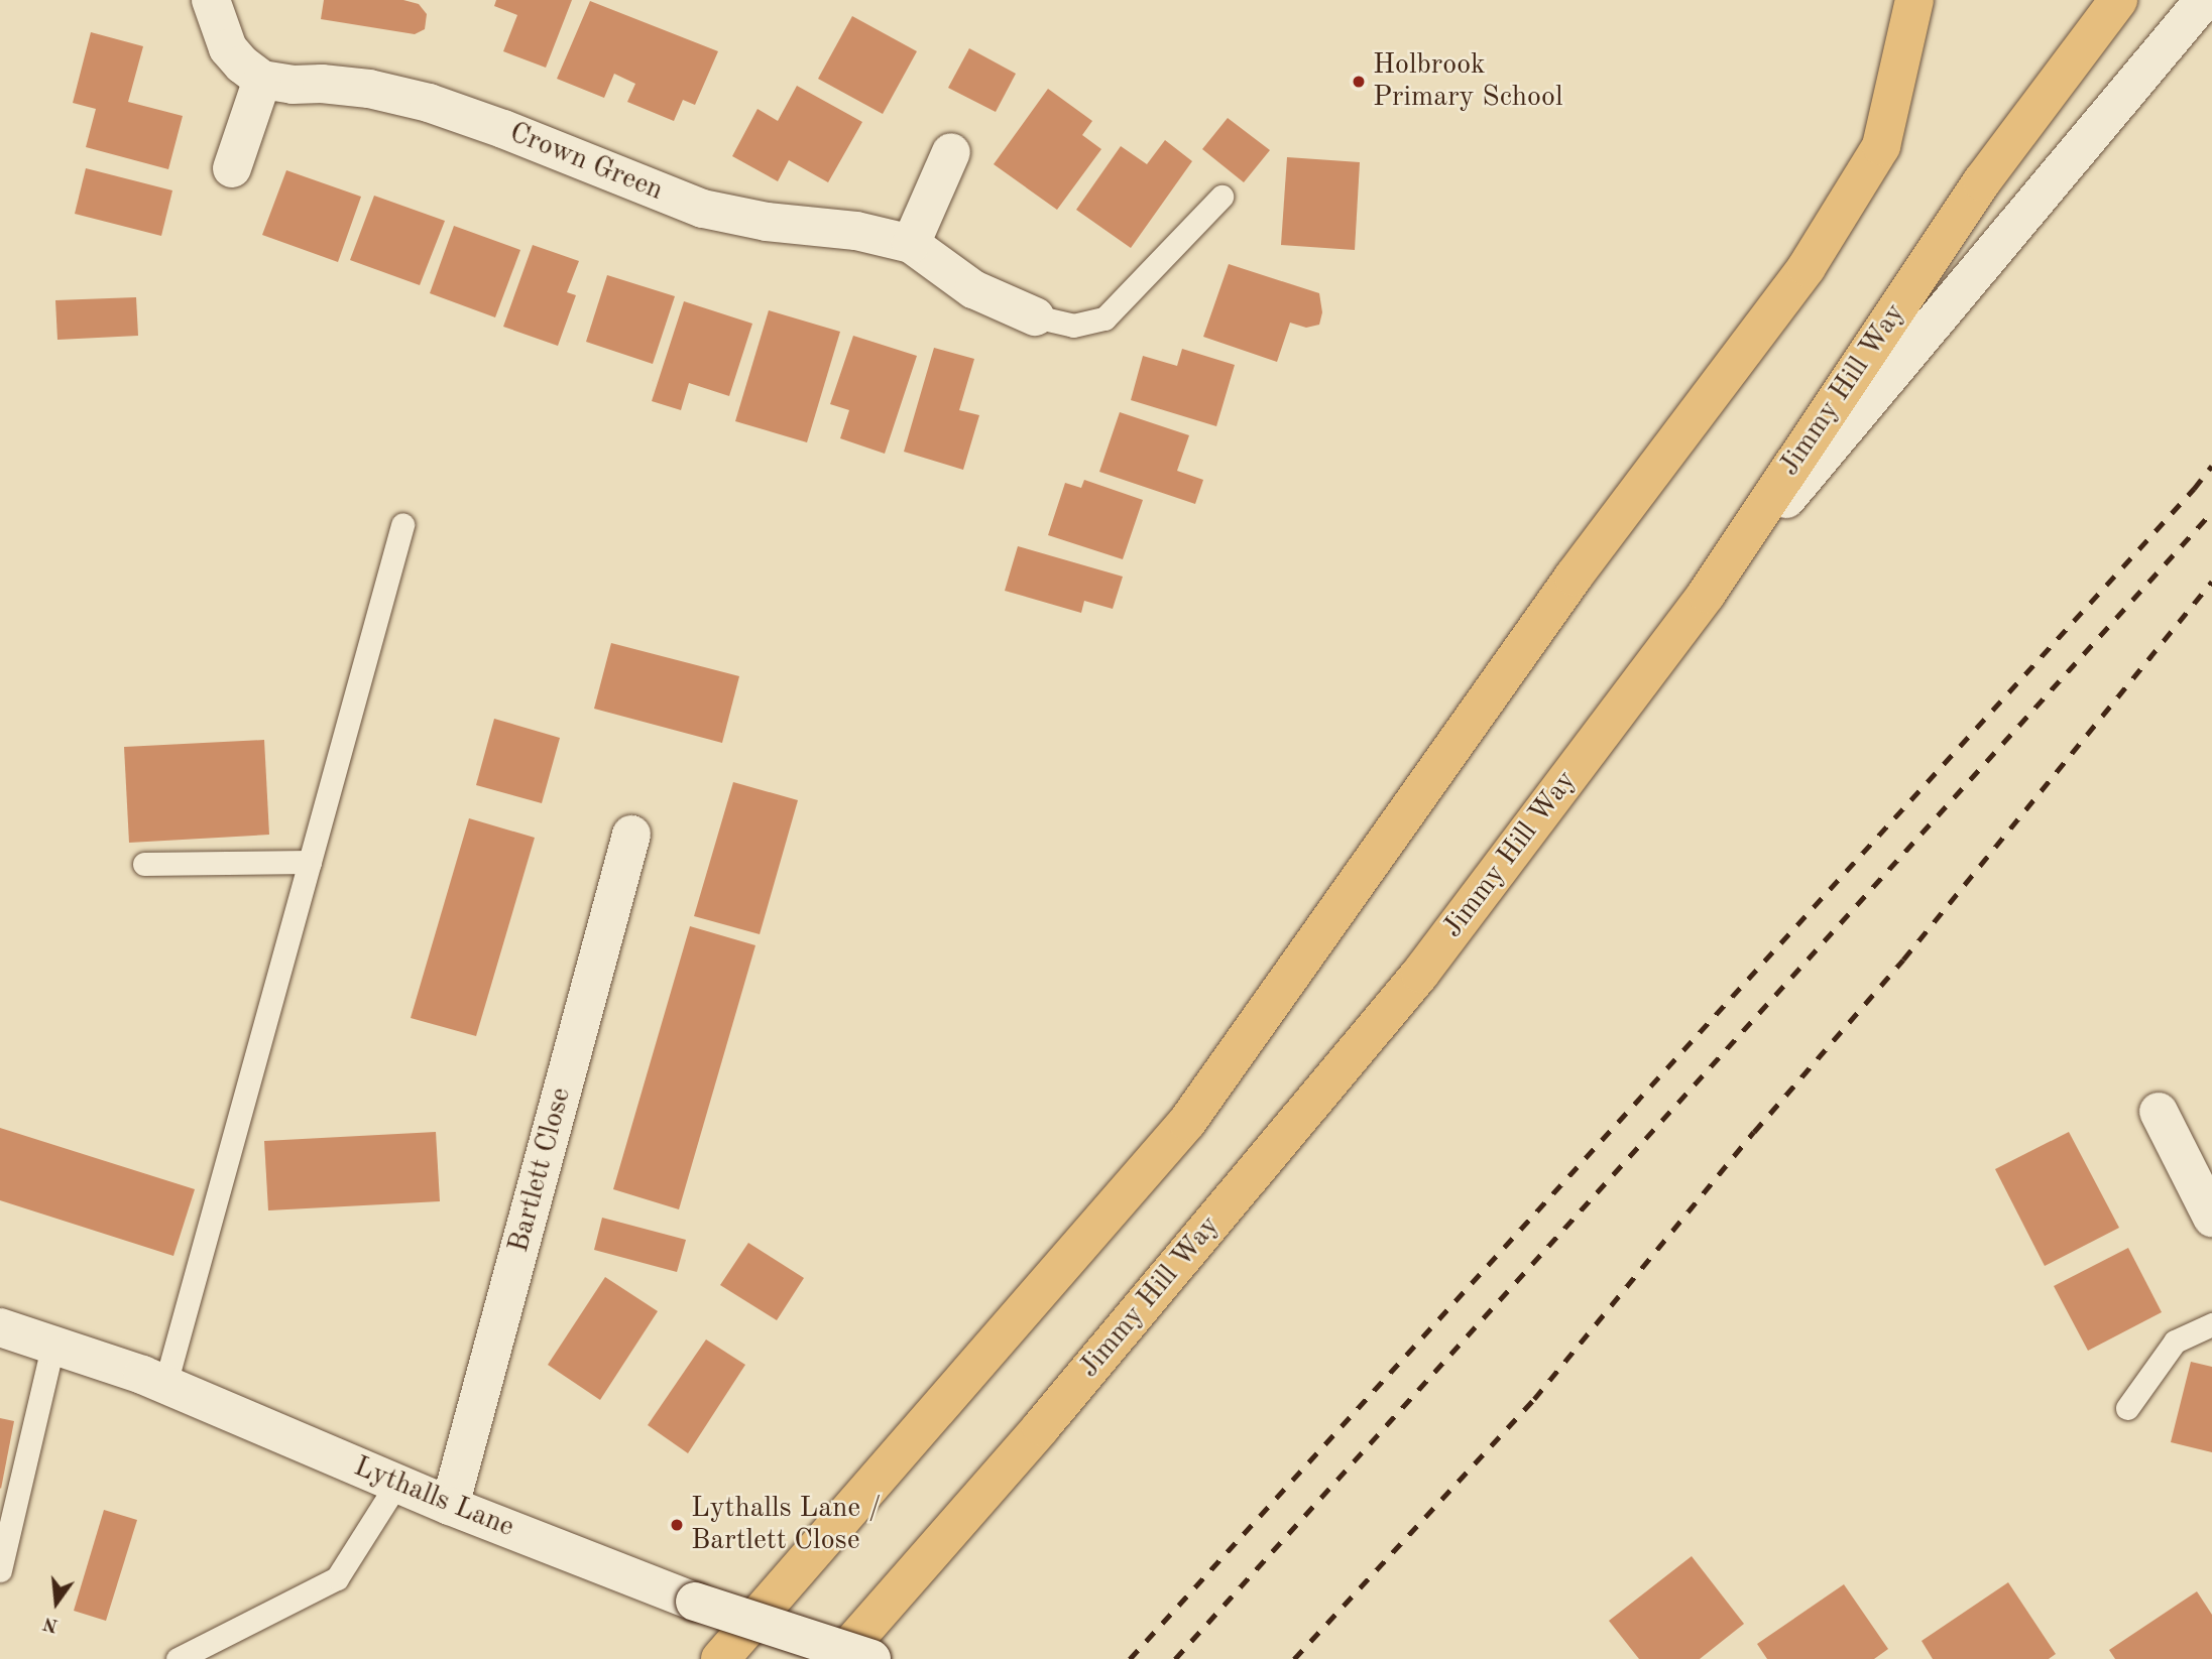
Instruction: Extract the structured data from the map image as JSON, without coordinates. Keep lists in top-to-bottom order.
{
  "streets": {
    "highway": ["Jimmy Hill Way"],
    "street": ["Crown Green", "Bartlett Close", "Lythalls Lane"]
  },
  "crossings": [
    ["Bartlett Close", "Lythalls Lane"]
  ],
  "places": ["Holbrook Primary School", "Lythalls Lane / Bartlett Close"],
  "north": "bottom"
}
